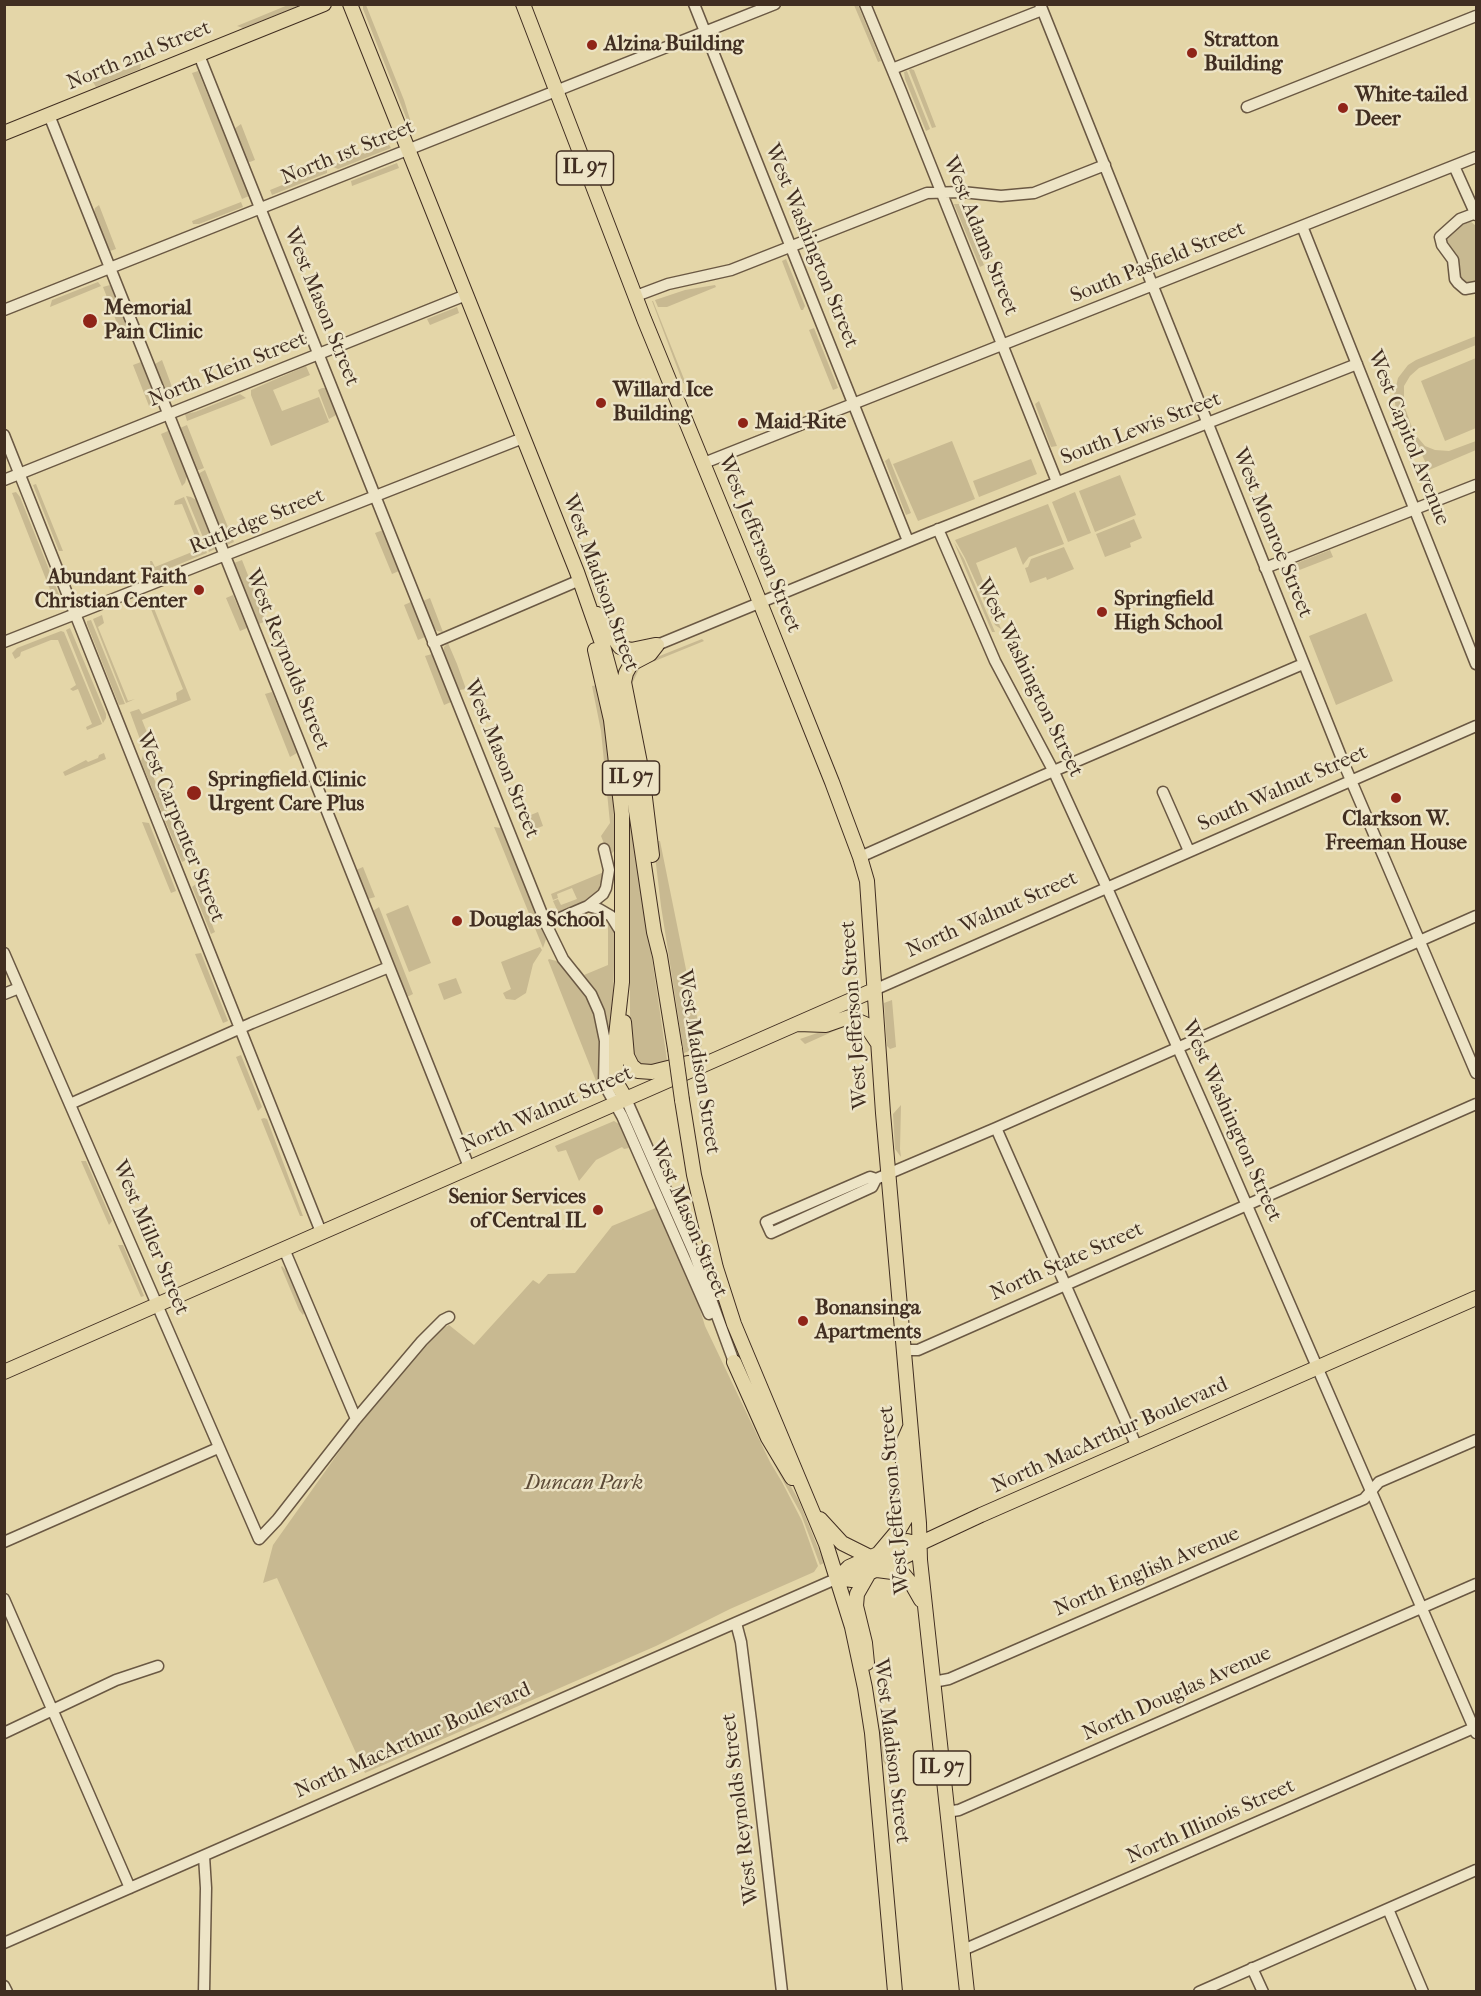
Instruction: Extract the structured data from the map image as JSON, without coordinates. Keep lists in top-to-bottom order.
{
  "streets": {
    "main road": [
      "North 2nd Street",
      "IL 97",
      "West Jefferson Street",
      "West Madison Street",
      "North Walnut Street",
      "North MacArthur Boulevard"
    ],
    "street": [
      "North 1st Street",
      "West Adams Street",
      "West Washington Street",
      "South Pasfield Street",
      "West Mason Street",
      "North Klein Street",
      "South Lewis Street",
      "West Capitol Avenue",
      "Rutledge Street",
      "West Monroe Street",
      "West Reynolds Street",
      "South Walnut Street",
      "West Carpenter Street",
      "West Miller Street",
      "North State Street",
      "North English Avenue",
      "North Douglas Avenue",
      "North Illinois Street"
    ]
  },
  "crossings": [
    ["North 2nd Street", "West Mason Street"],
    ["North 2nd Street", "West Reynolds Street"],
    ["North 1st Street", "IL 97"],
    ["North 1st Street", "West Washington Street"],
    ["North 1st Street", "West Mason Street"],
    ["North 1st Street", "West Jefferson Street"],
    ["North 1st Street", "West Madison Street"],
    ["North 1st Street", "West Reynolds Street"],
    ["IL 97", "West Jefferson Street"],
    ["IL 97", "West Madison Street"],
    ["West Adams Street", "South Pasfield Street"],
    ["West Adams Street", "South Lewis Street"],
    ["West Washington Street", "South Pasfield Street"],
    ["West Washington Street", "South Lewis Street"],
    ["West Washington Street", "South Walnut Street"],
    ["West Washington Street", "North Walnut Street"],
    ["West Washington Street", "North State Street"],
    ["West Washington Street", "North MacArthur Boulevard"],
    ["West Washington Street", "North English Avenue"],
    ["West Washington Street", "North Douglas Avenue"],
    ["West Washington Street", "North Illinois Street"],
    ["South Pasfield Street", "West Capitol Avenue"],
    ["South Pasfield Street", "West Monroe Street"],
    ["South Pasfield Street", "West Jefferson Street"],
    ["West Mason Street", "North Klein Street"],
    ["West Mason Street", "Rutledge Street"],
    ["West Mason Street", "North Walnut Street"],
    ["North Klein Street", "West Madison Street"],
    ["North Klein Street", "West Reynolds Street"],
    ["North Klein Street", "West Carpenter Street"],
    ["South Lewis Street", "West Capitol Avenue"],
    ["South Lewis Street", "West Monroe Street"],
    ["South Lewis Street", "West Jefferson Street"],
    ["Rutledge Street", "West Madison Street"],
    ["Rutledge Street", "West Reynolds Street"],
    ["Rutledge Street", "West Carpenter Street"],
    ["West Monroe Street", "South Walnut Street"],
    ["West Jefferson Street", "North Walnut Street"],
    ["West Jefferson Street", "North State Street"],
    ["West Jefferson Street", "North MacArthur Boulevard"],
    ["West Jefferson Street", "North English Avenue"],
    ["West Jefferson Street", "North Douglas Avenue"],
    ["West Jefferson Street", "North Illinois Street"],
    ["West Madison Street", "North MacArthur Boulevard"],
    ["West Reynolds Street", "North Walnut Street"],
    ["West Reynolds Street", "North MacArthur Boulevard"],
    ["South Walnut Street", "North Walnut Street"],
    ["West Carpenter Street", "North Walnut Street"],
    ["North Walnut Street", "West Miller Street"]
  ],
  "parks": ["Duncan Park"],
  "places": [
    "Alzina Building",
    "Stratton Building",
    "White-tailed Deer",
    "Memorial Pain Clinic",
    "Willard Ice Building",
    "Maid-Rite",
    "Abundant Faith Christian Center",
    "Springfield High School",
    "Springfield Clinic Urgent Care Plus",
    "Clarkson W. Freeman House",
    "Douglas School",
    "Senior Services of Central IL",
    "Bonansinga Apartments"
  ]
}
